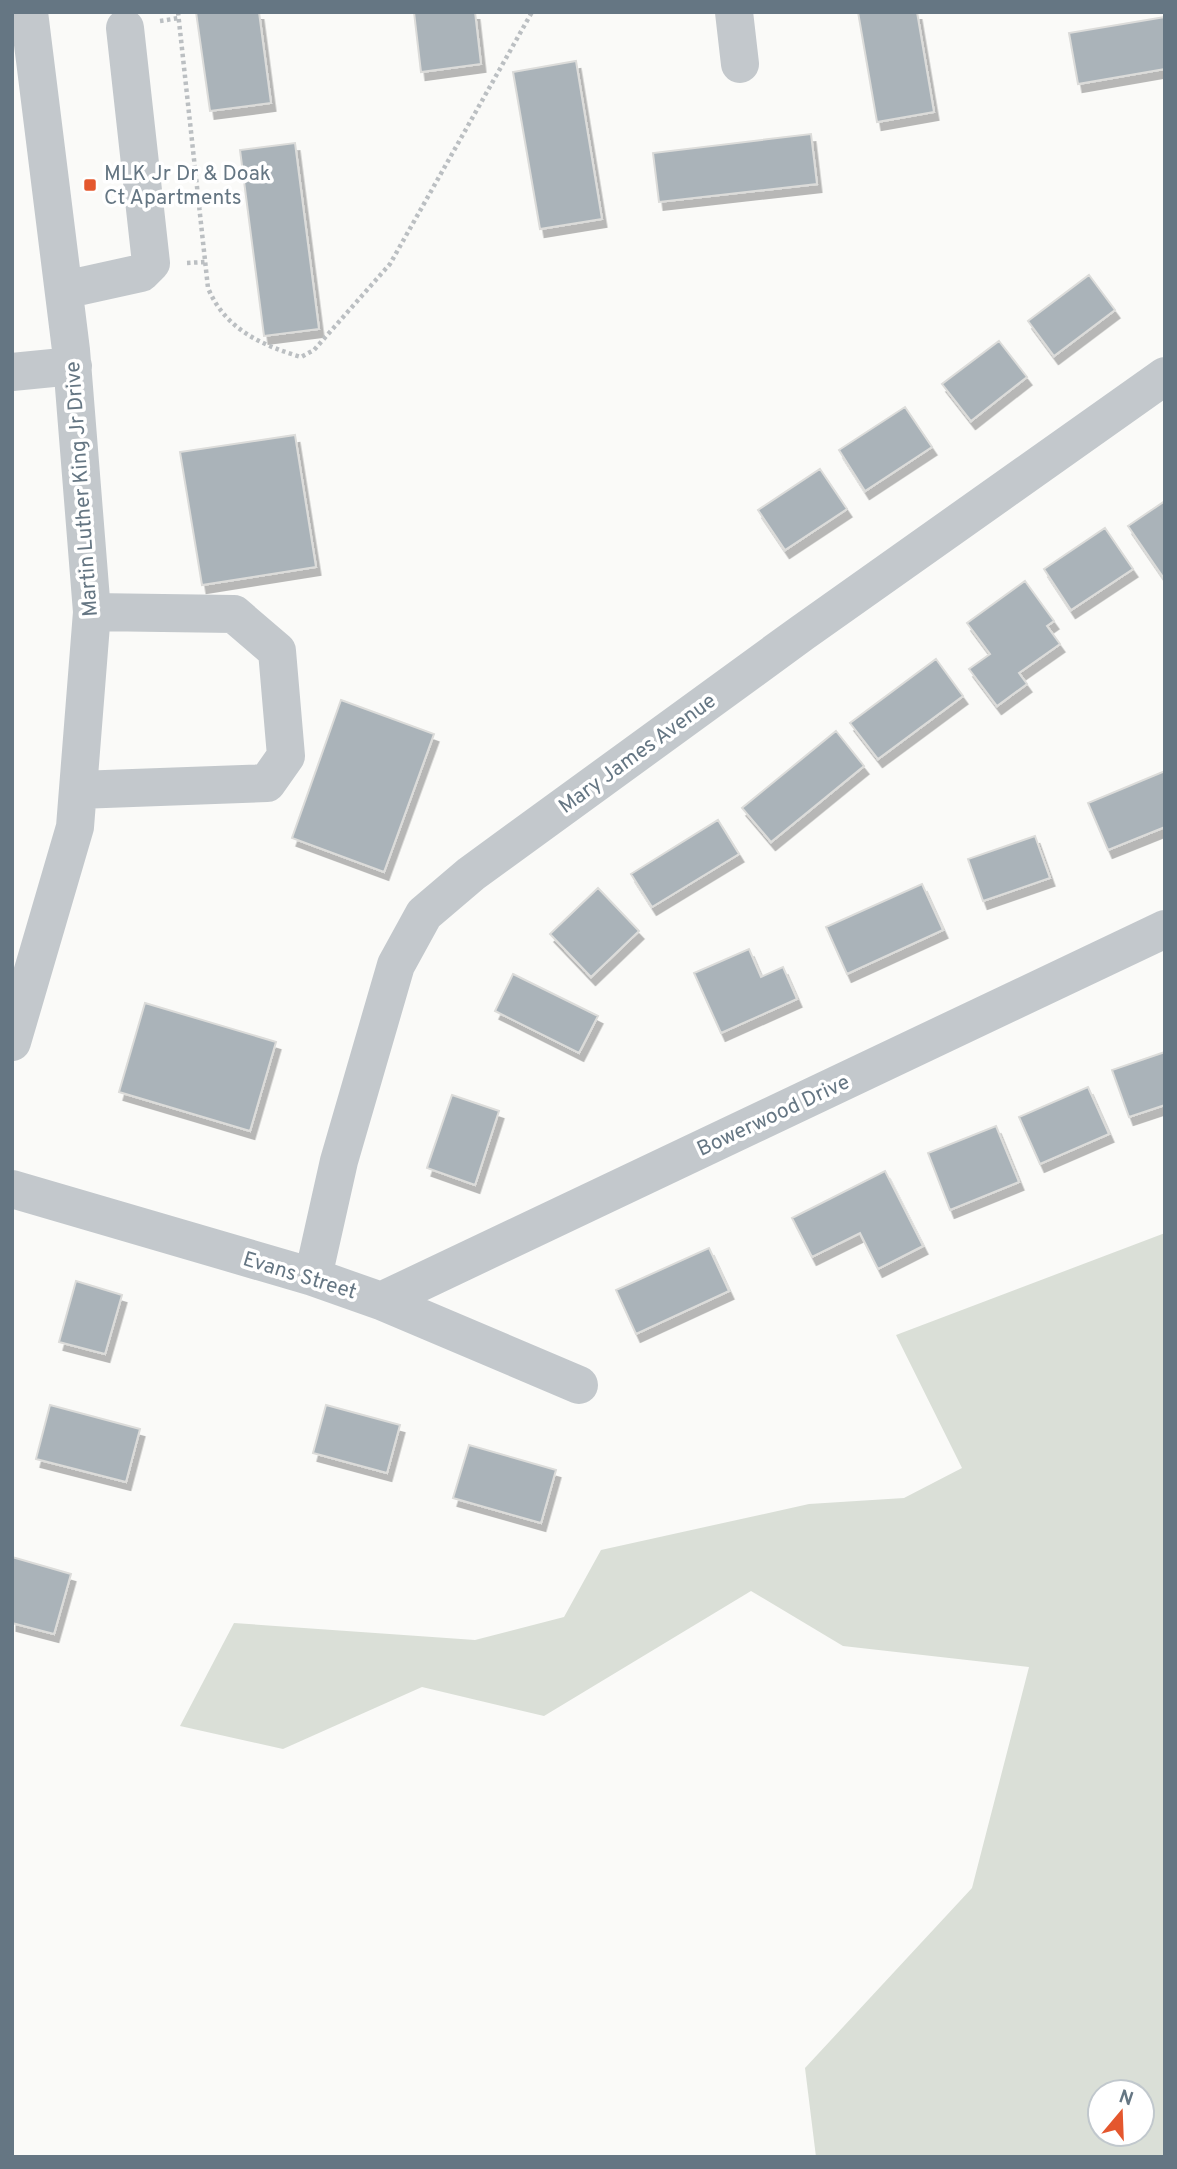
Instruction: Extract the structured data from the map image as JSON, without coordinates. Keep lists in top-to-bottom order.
{
  "streets": {
    "street": [
      "Martin Luther King Jr Drive",
      "Mary James Avenue",
      "Bowerwood Drive",
      "Evans Street"
    ]
  },
  "crossings": [
    ["Mary James Avenue", "Evans Street"],
    ["Bowerwood Drive", "Evans Street"]
  ],
  "places": {
    "transit": ["MLK Jr Dr & Doak Ct Apartments"]
  },
  "north": "top"
}
